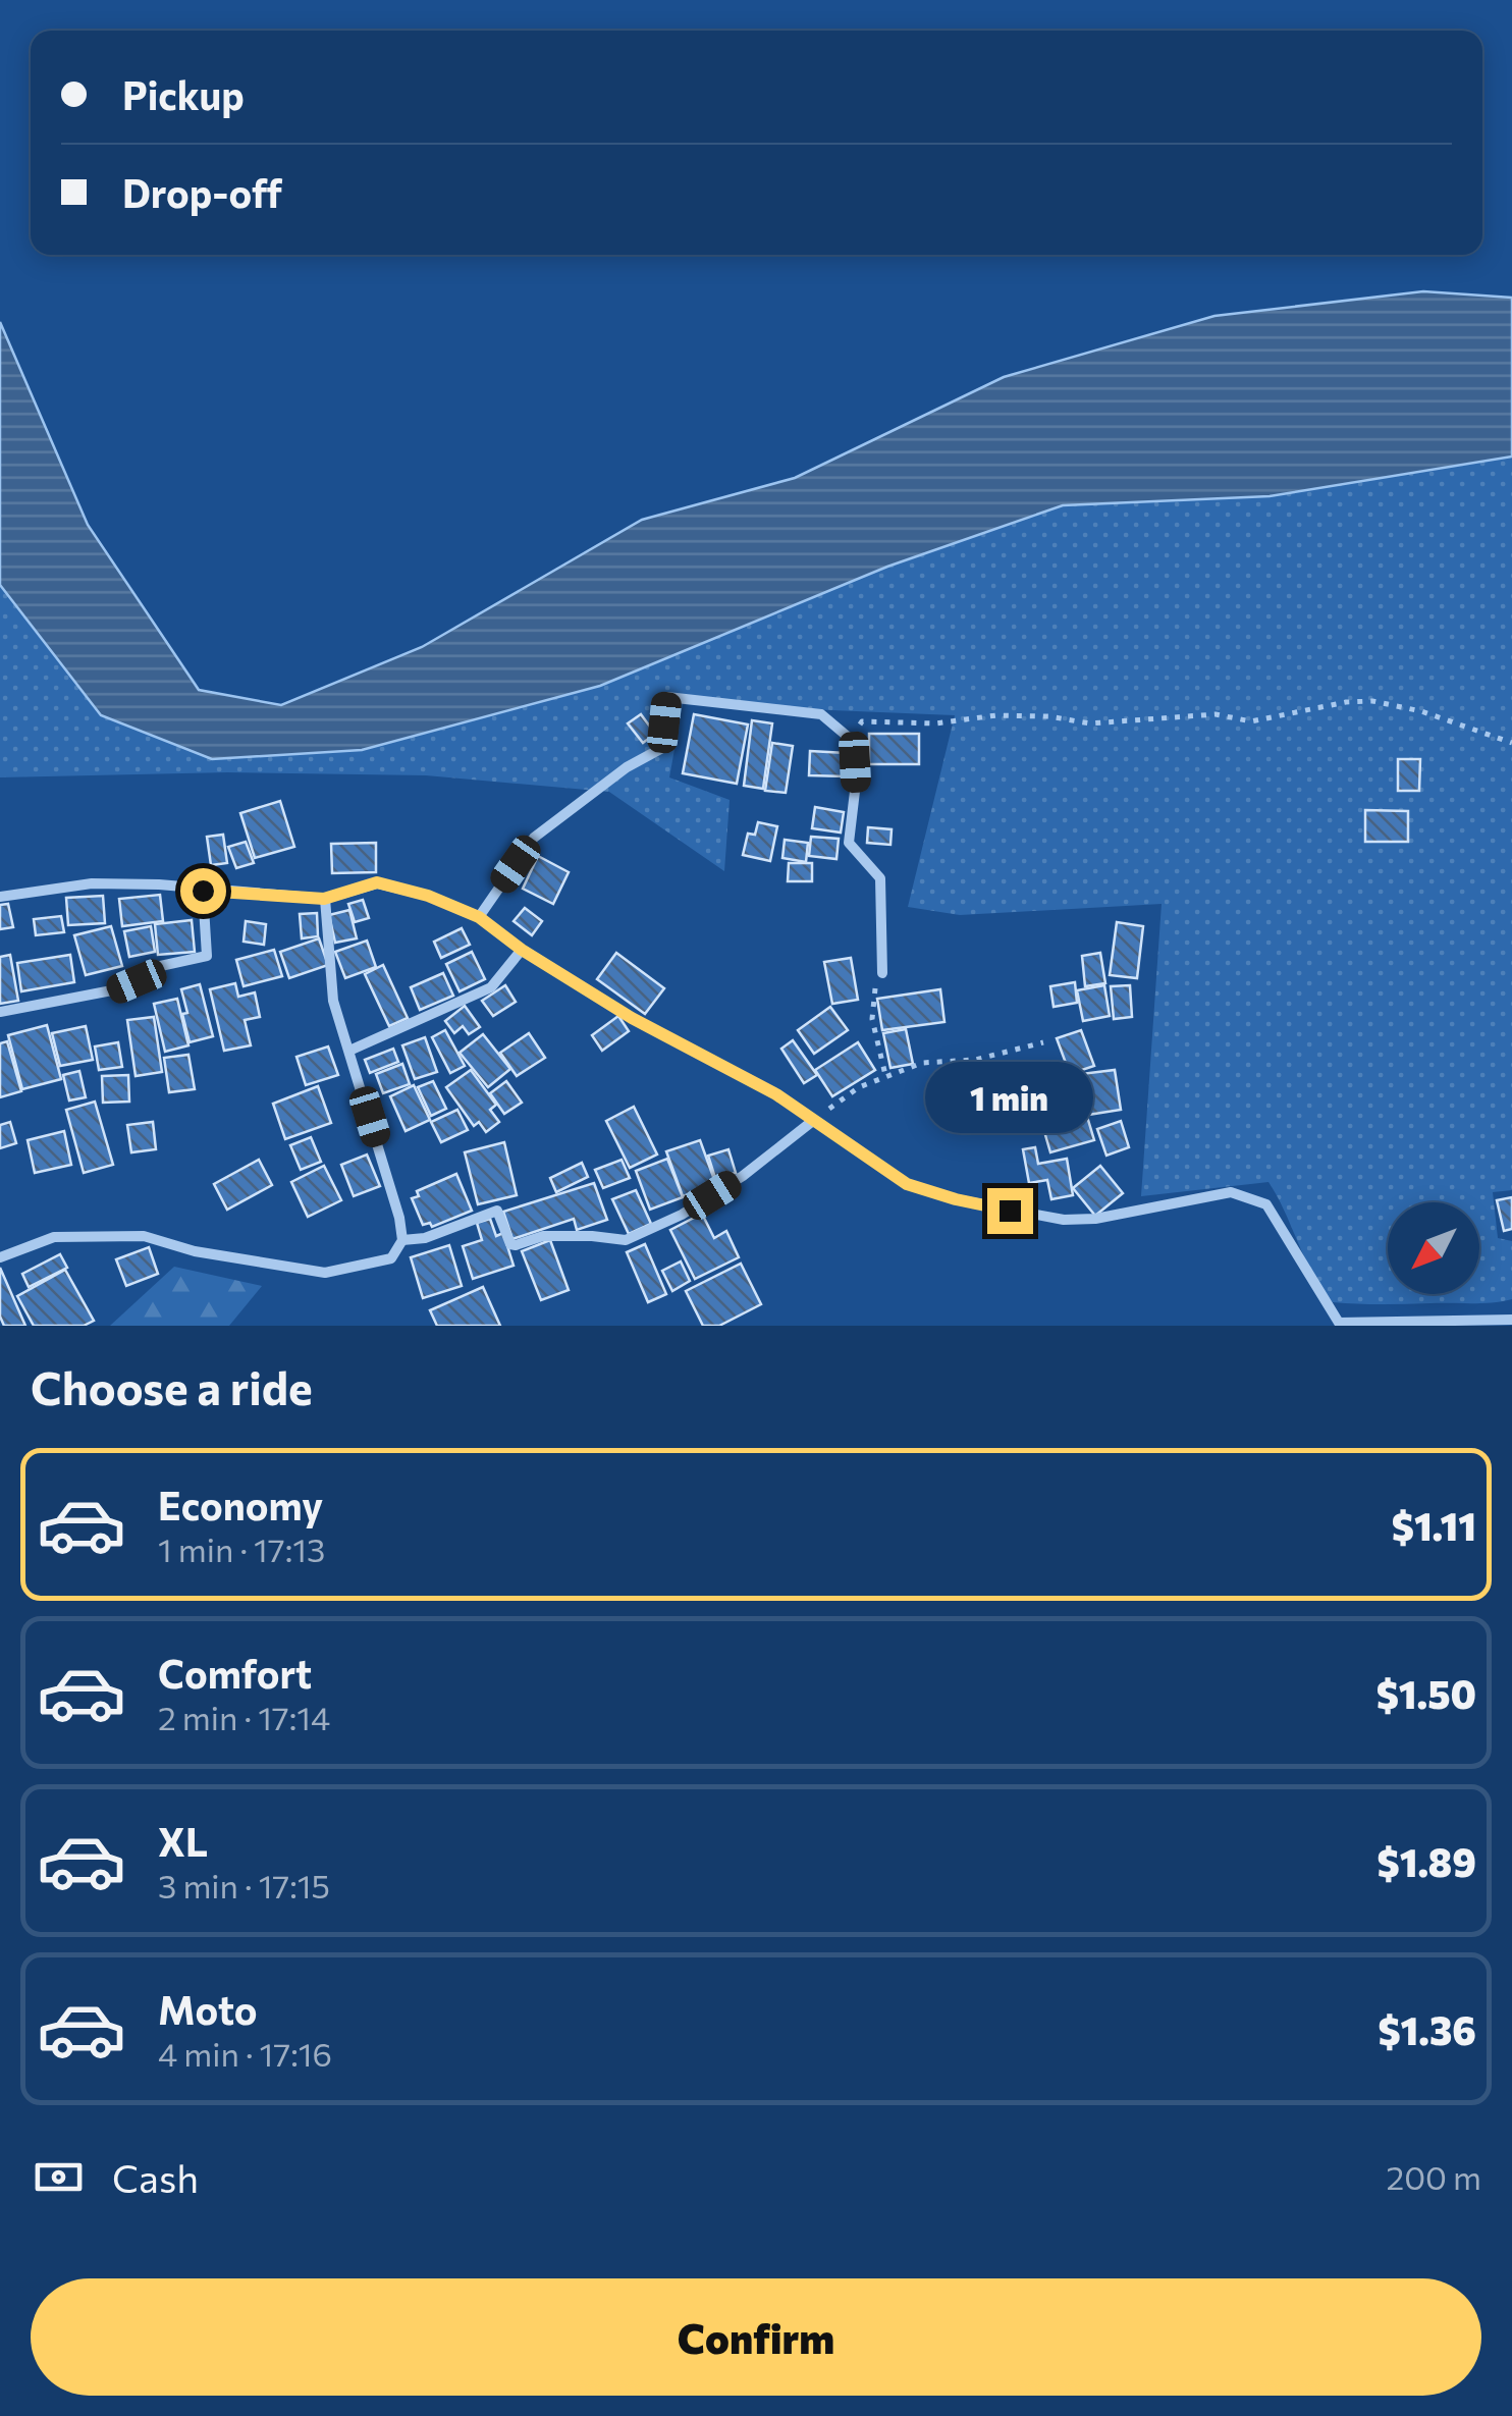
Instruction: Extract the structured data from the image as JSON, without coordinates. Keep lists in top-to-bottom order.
{
  "north": "bottom left",
  "page": {
    "banner": ["Pickup", "Drop-off"],
    "bubble": "1 min",
    "heading": "Choose a ride",
    "list": [
      {
        "name": "Economy",
        "note": "1 min · 17:13",
        "value": "$1.11"
      },
      {
        "name": "Comfort",
        "note": "2 min · 17:14",
        "value": "$1.50"
      },
      {
        "name": "XL",
        "note": "3 min · 17:15",
        "value": "$1.89"
      },
      {
        "name": "Moto",
        "note": "4 min · 17:16",
        "value": "$1.36"
      }
    ],
    "pay": ["Cash", "200 m"],
    "buttons": "Confirm"
  }
}
